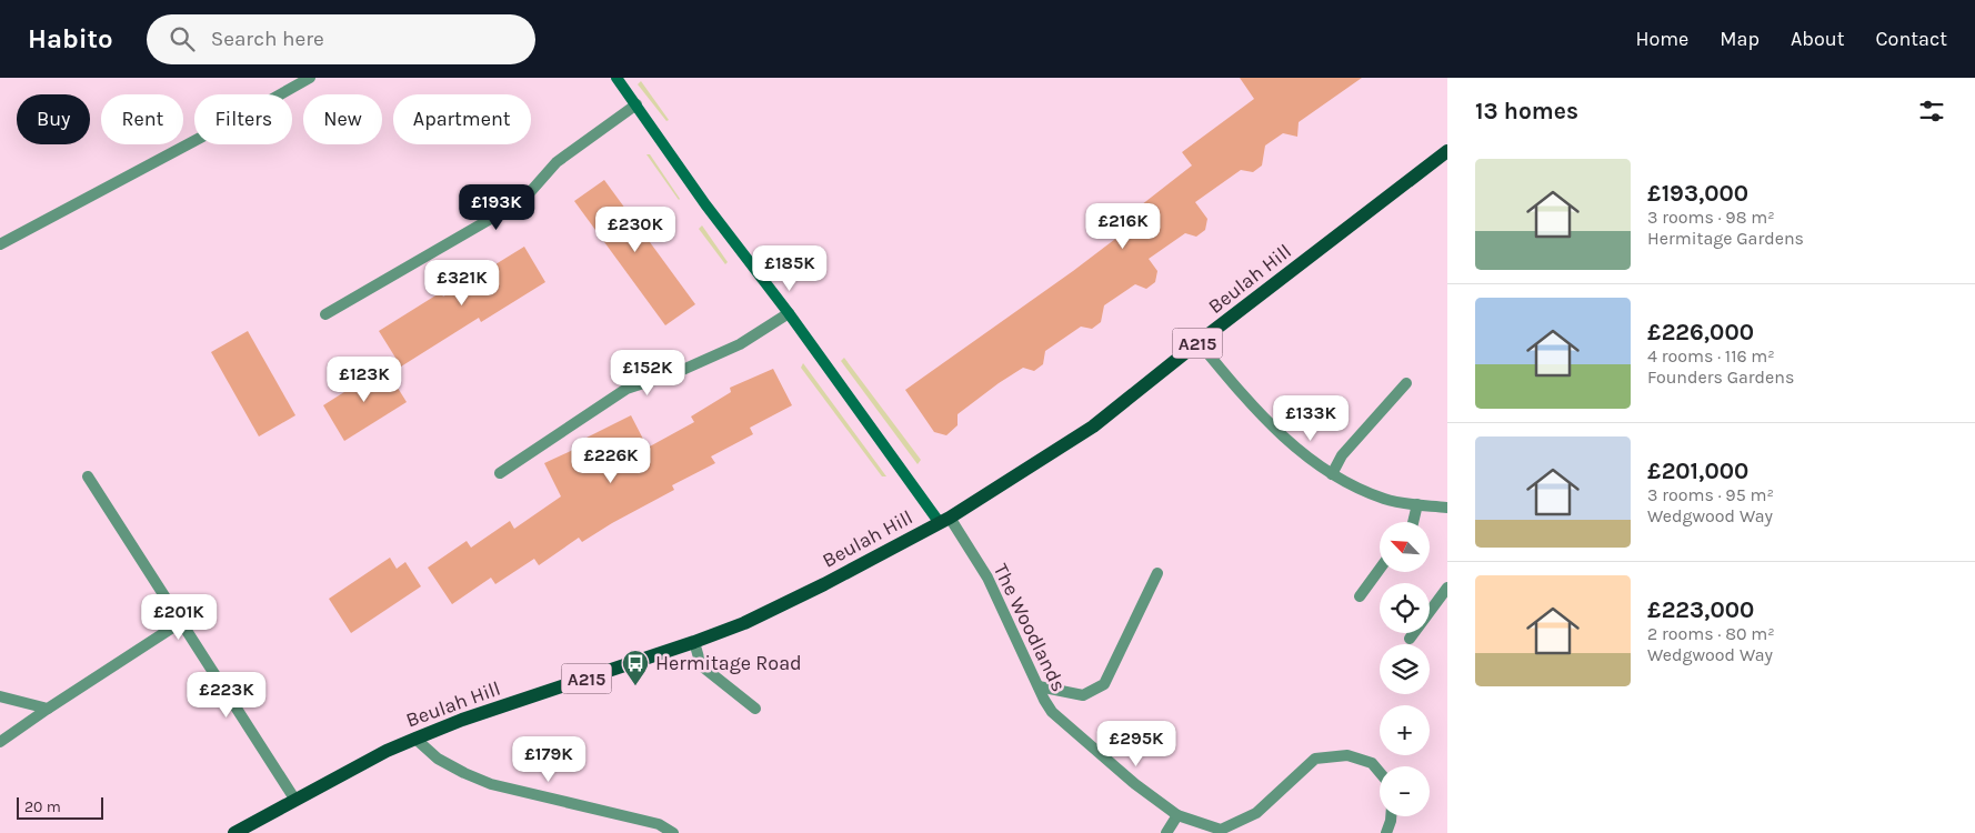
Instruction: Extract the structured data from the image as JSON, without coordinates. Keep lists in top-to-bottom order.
{
  "streets": {
    "main road": ["Beulah Hill", "A215"],
    "street": ["The Woodlands"]
  },
  "crossings": [
    ["Beulah Hill", "The Woodlands"]
  ],
  "places": {
    "bus stop": ["Hermitage Road"]
  },
  "scale_bar": "20 m",
  "north": "top left",
  "page": {
    "header": "Habito",
    "search": "Search here",
    "nav": [
      "Home",
      "Map",
      "About",
      "Contact"
    ],
    "heading": "13 homes",
    "chip": [
      "Buy",
      "Rent",
      "Filters",
      "New",
      "Apartment"
    ],
    "list": [
      {
        "name": "£193,000",
        "note": "3 rooms · 98 m² · Hermitage Gardens"
      },
      {
        "name": "£226,000",
        "note": "4 rooms · 116 m² · Founders Gardens"
      },
      {
        "name": "£201,000",
        "note": "3 rooms · 95 m² · Wedgwood Way"
      },
      {
        "name": "£223,000",
        "note": "2 rooms · 80 m² · Wedgwood Way"
      }
    ],
    "price": [
      "£193K",
      "£216K",
      "£230K",
      "£185K",
      "£321K",
      "£152K",
      "£123K",
      "£133K",
      "£226K",
      "£201K",
      "£223K",
      "£295K",
      "£179K"
    ],
    "map_buttons": ["+", "−"],
    "scale": "20 m"
  }
}
